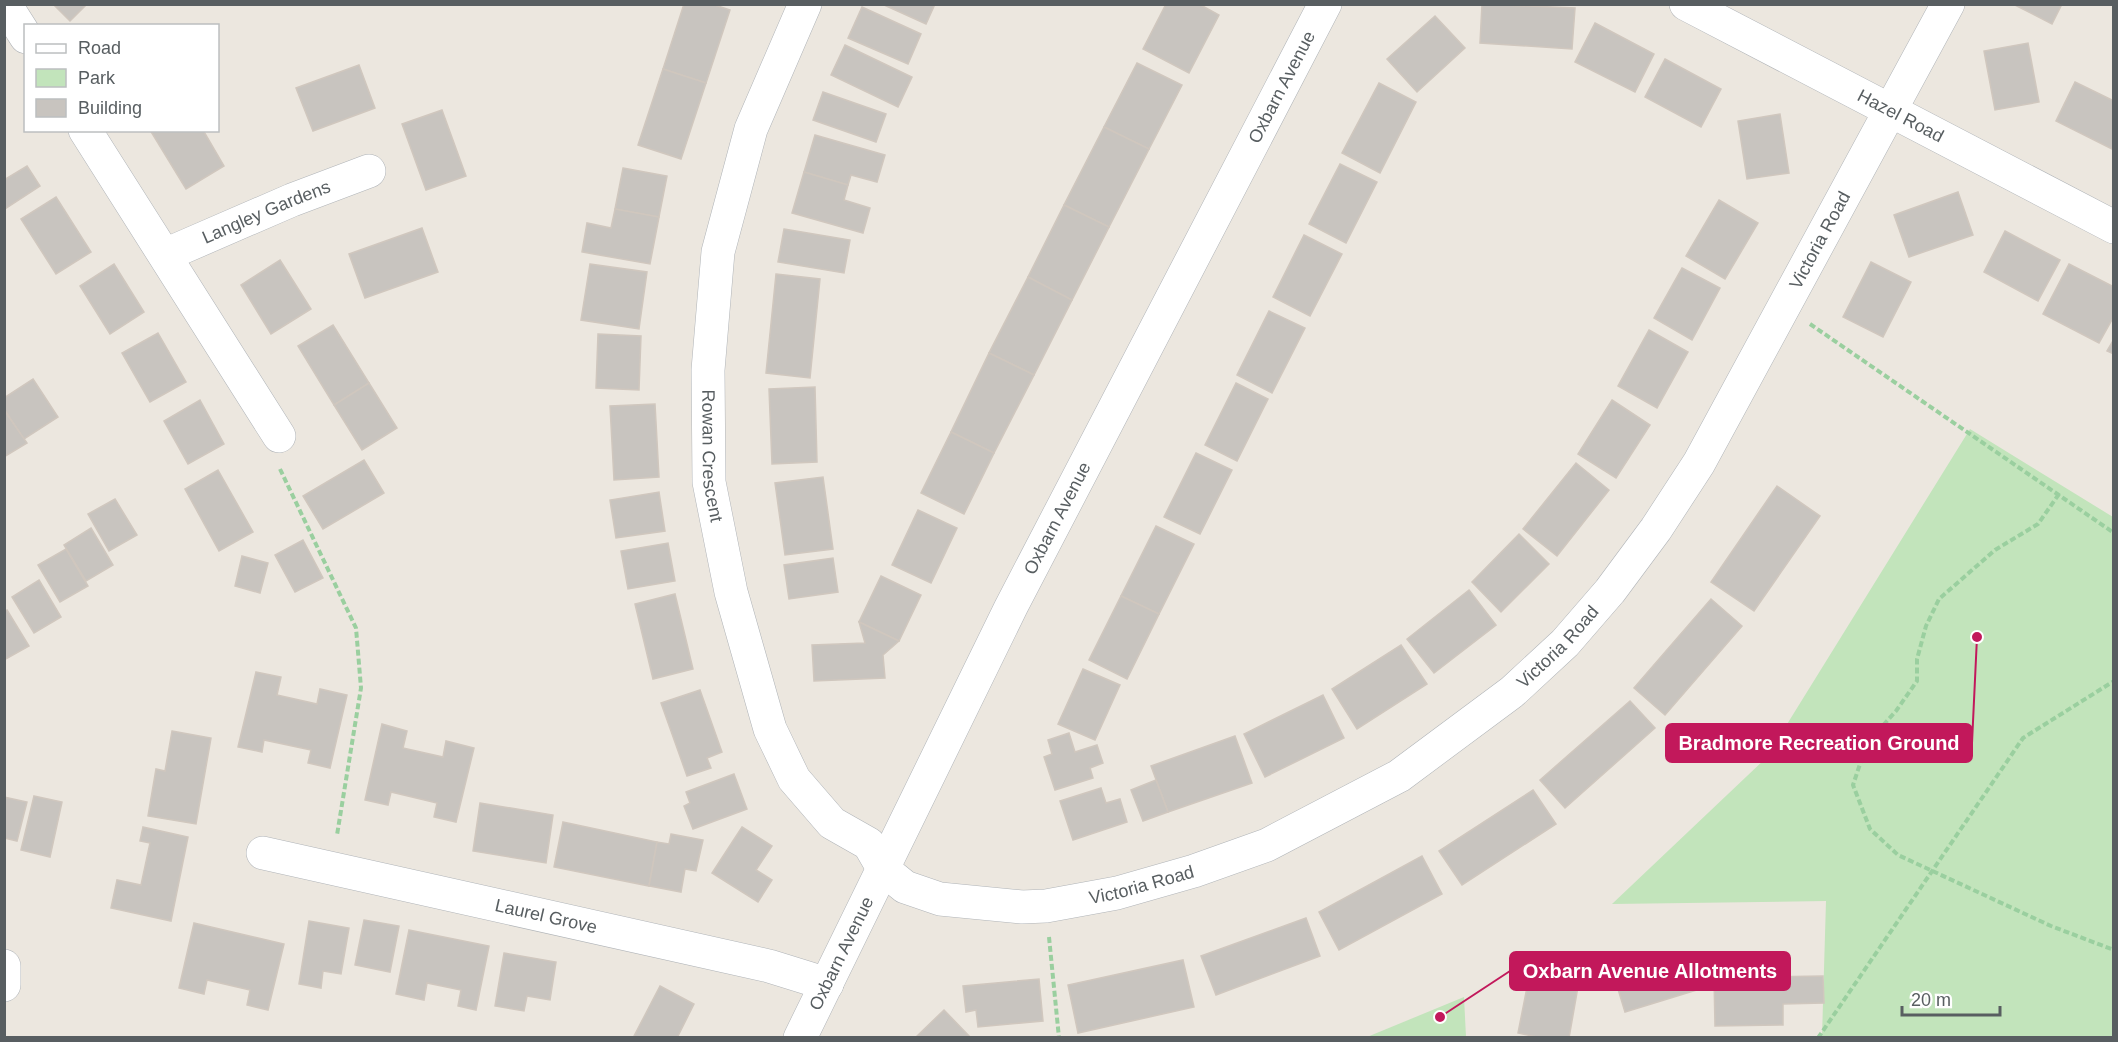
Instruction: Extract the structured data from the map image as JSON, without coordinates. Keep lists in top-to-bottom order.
{
  "streets": {
    "street": [
      "Oxbarn Avenue",
      "Hazel Road",
      "Langley Gardens",
      "Victoria Road",
      "Rowan Crescent",
      "Laurel Grove"
    ]
  },
  "crossings": [
    ["Oxbarn Avenue", "Victoria Road"],
    ["Oxbarn Avenue", "Rowan Crescent"],
    ["Oxbarn Avenue", "Laurel Grove"],
    ["Hazel Road", "Victoria Road"],
    ["Victoria Road", "Rowan Crescent"]
  ],
  "places": ["Bradmore Recreation Ground", "Oxbarn Avenue Allotments"],
  "legend": ["Road", "Park", "Building"],
  "scale_bar": "20 m"
}
